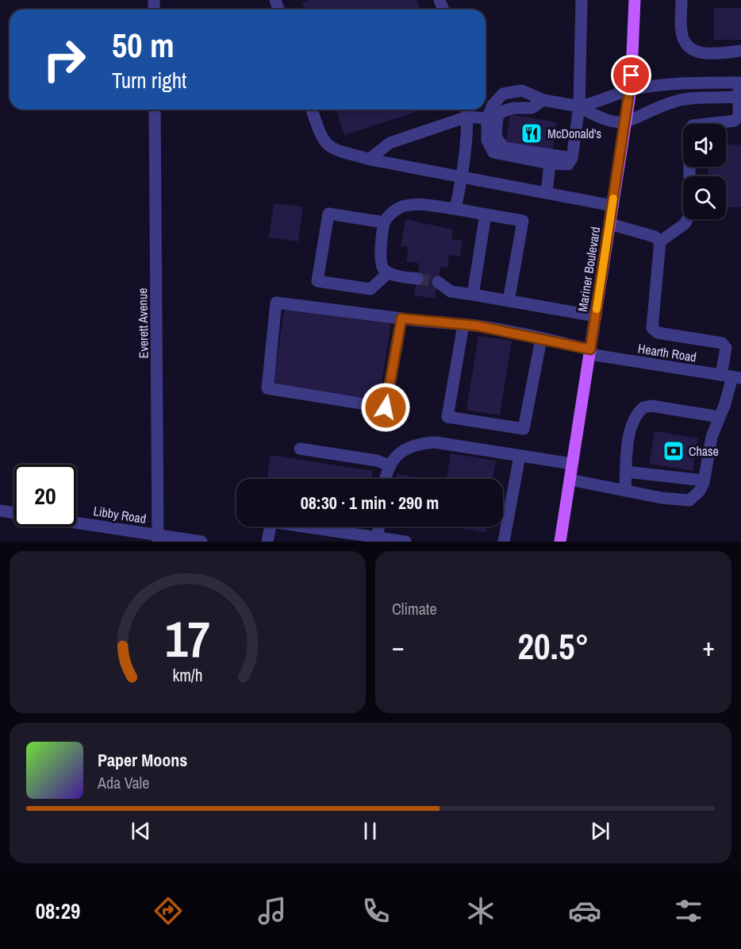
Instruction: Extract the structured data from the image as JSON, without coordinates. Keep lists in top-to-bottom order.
{
  "streets": {
    "main road": ["Mariner Boulevard"],
    "street": ["Everett Avenue", "Hearth Road", "Libby Road"]
  },
  "crossings": [
    ["Mariner Boulevard", "Hearth Road"],
    ["Everett Avenue", "Libby Road"]
  ],
  "places": {
    "restaurant": ["McDonald's"],
    "bank": ["Chase"]
  },
  "page": {
    "turn": ["50 m", "Turn right"],
    "limit": "20",
    "trip": "08:30 · 1 min · 290 m",
    "tile": "Climate",
    "heat": ["−", "20.5°", "+"],
    "song": ["Paper Moons", "Ada Vale"],
    "tabs": "08:29",
    "gauge": ["17", "km/h"]
  }
}
